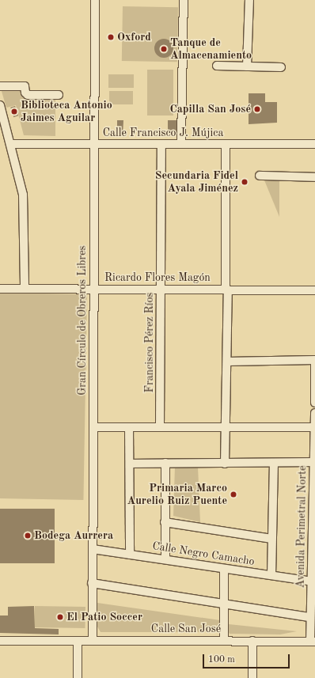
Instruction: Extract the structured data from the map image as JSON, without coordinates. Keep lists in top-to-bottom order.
{
  "streets": {
    "street": [
      "Calle Francisco J. Mújica",
      "Ricardo Flores Magón",
      "Gran Círculo de Obreros Libres",
      "Francisco Pérez Ríos",
      "Avenida Perimetral Norte",
      "Calle Negro Camacho",
      "Calle San José"
    ]
  },
  "crossings": [
    ["Calle Francisco J. Mújica", "Gran Círculo de Obreros Libres"],
    ["Calle Francisco J. Mújica", "Francisco Pérez Ríos"],
    ["Ricardo Flores Magón", "Gran Círculo de Obreros Libres"],
    ["Ricardo Flores Magón", "Francisco Pérez Ríos"],
    ["Gran Círculo de Obreros Libres", "Calle Negro Camacho"],
    ["Gran Círculo de Obreros Libres", "Calle San José"],
    ["Avenida Perimetral Norte", "Calle Negro Camacho"],
    ["Avenida Perimetral Norte", "Calle San José"]
  ],
  "places": [
    "Oxford",
    "Tanque de Almacenamiento",
    "Capilla San José",
    "Biblioteca Antonio Jaimes Aguilar",
    "Secundaria Fidel Ayala Jiménez",
    "Primaria Marco Aurelio Ruiz Puente",
    "Bodega Aurrera",
    "El Patio Soccer"
  ],
  "scale_bar": "100 m"
}
